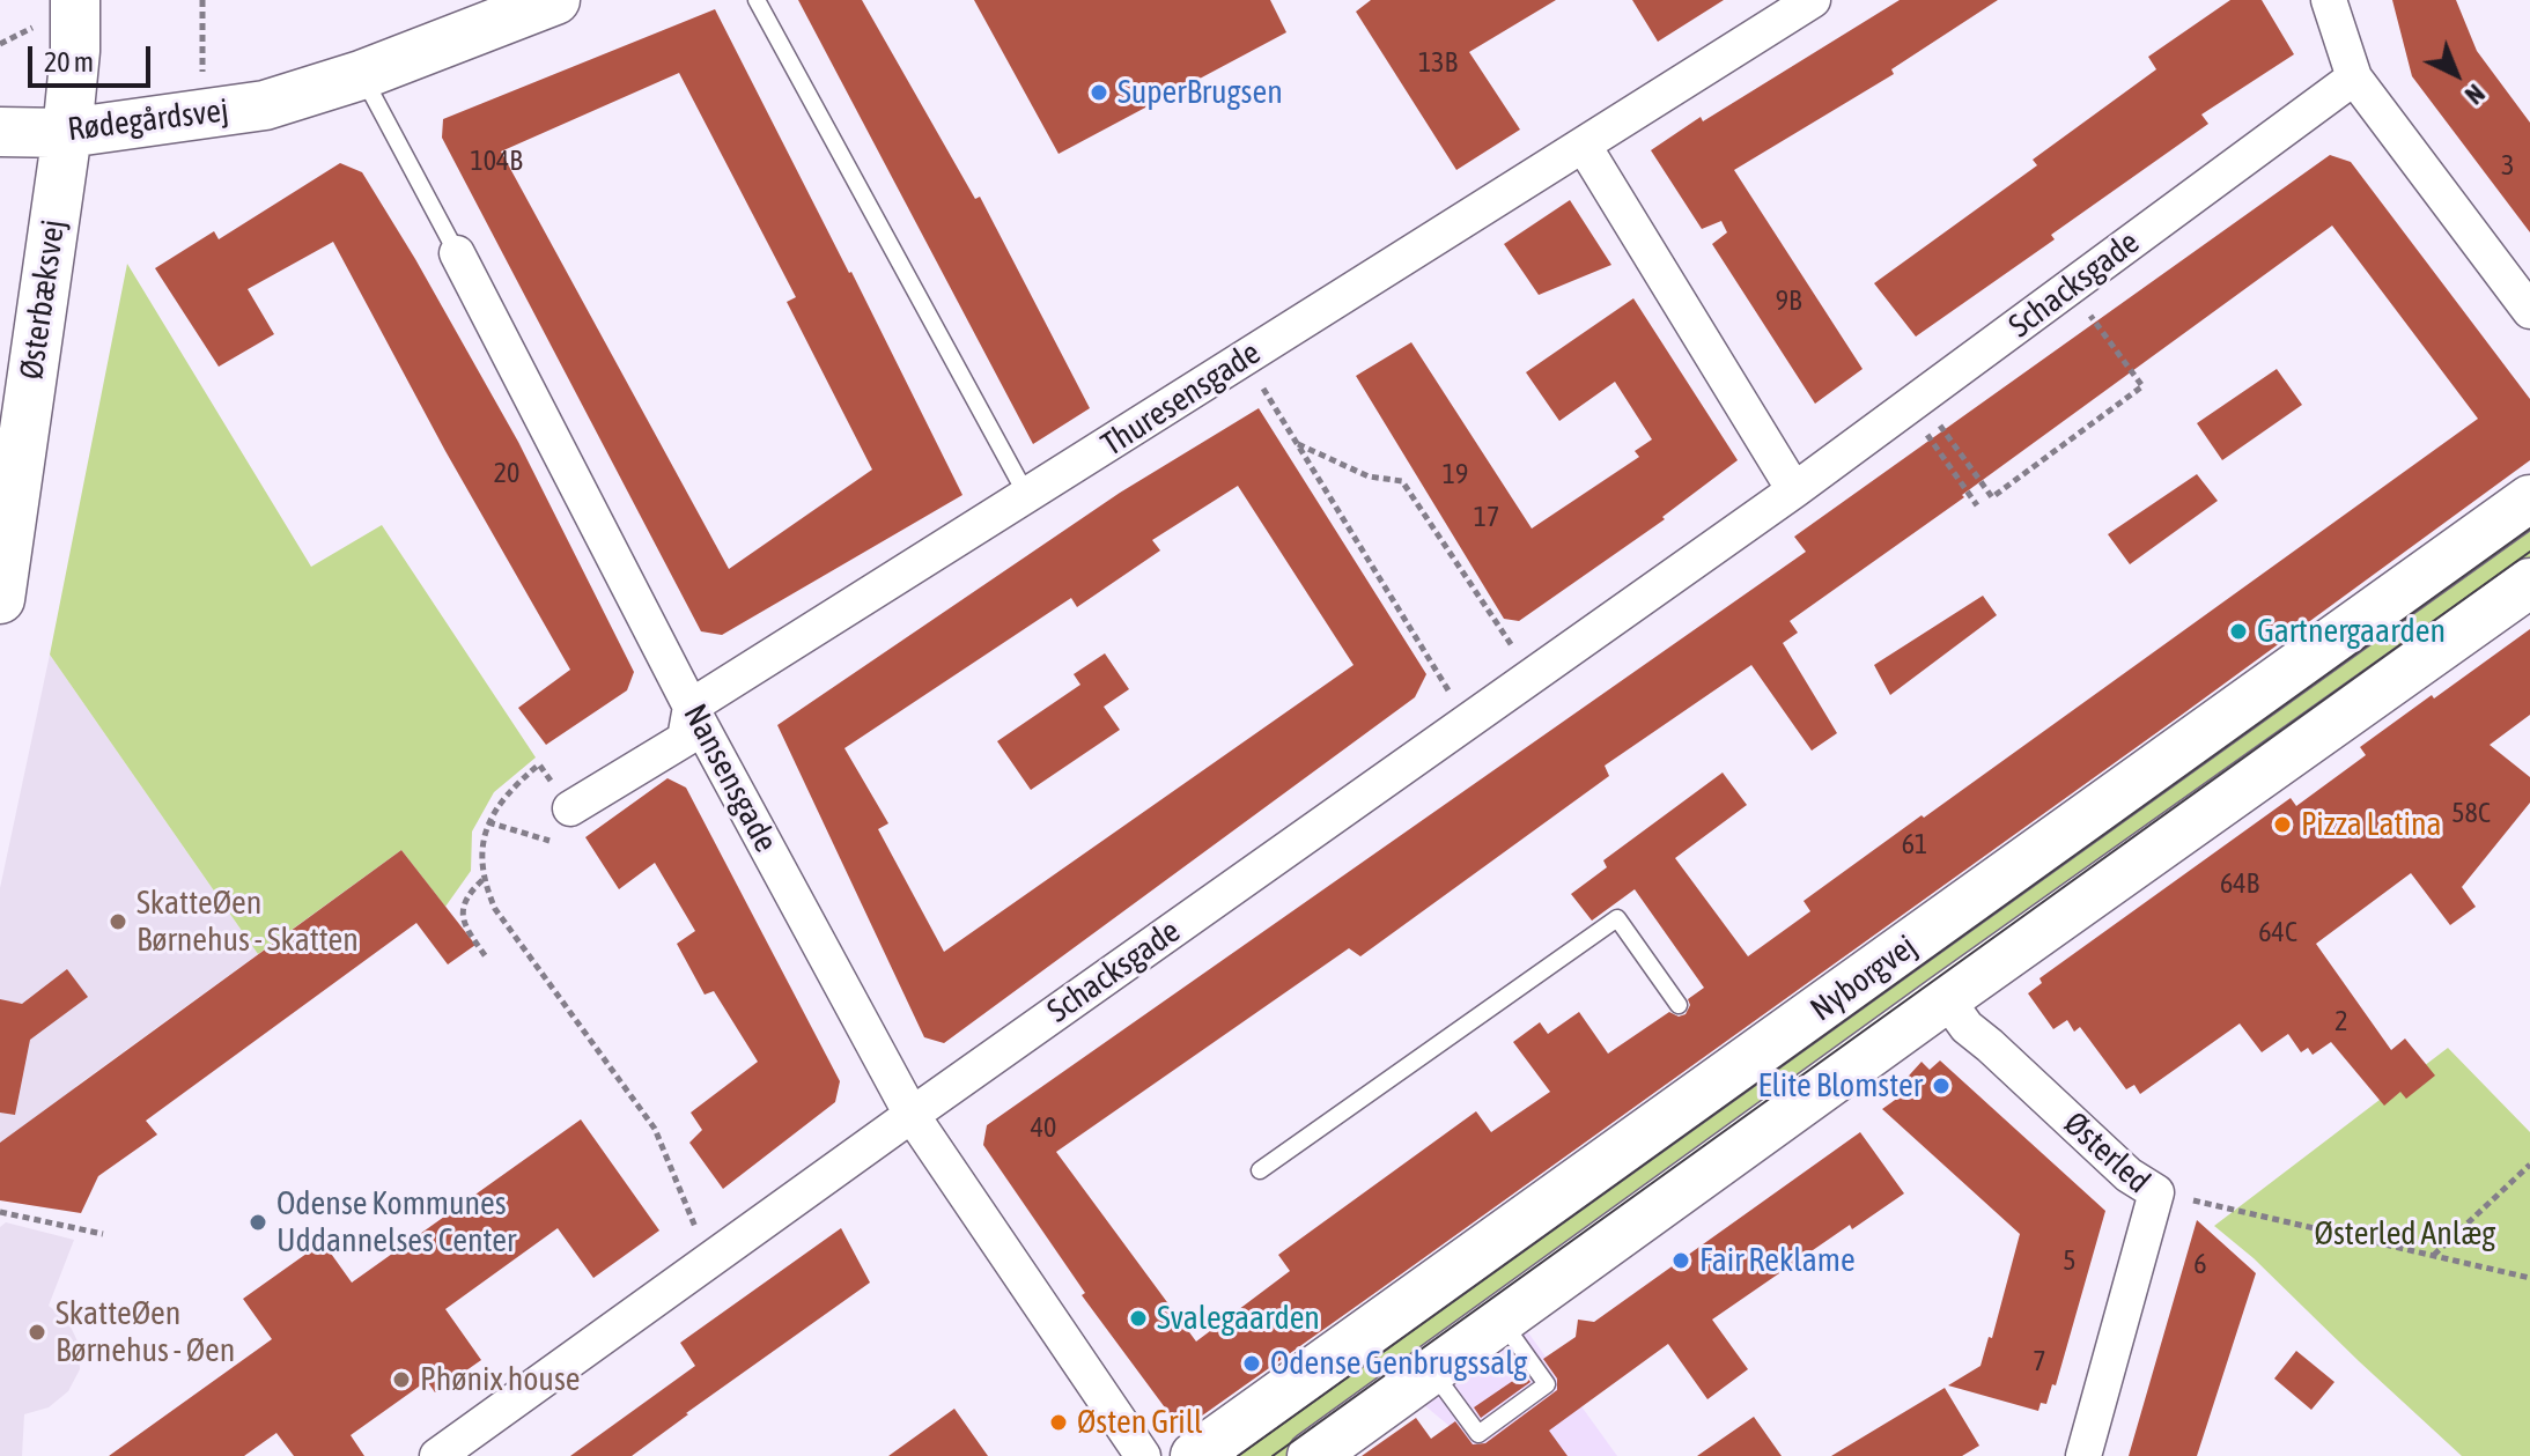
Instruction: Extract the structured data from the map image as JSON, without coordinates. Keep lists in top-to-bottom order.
{
  "streets": {
    "street": [
      "Rødegårdsvej",
      "Schacksgade",
      "Østerbæksvej",
      "Thuresensgade",
      "Nansensgade",
      "Nyborgvej",
      "Østerled"
    ]
  },
  "crossings": [
    ["Rødegårdsvej", "Østerbæksvej"],
    ["Rødegårdsvej", "Nansensgade"],
    ["Schacksgade", "Nansensgade"],
    ["Thuresensgade", "Nansensgade"],
    ["Nyborgvej", "Østerled"]
  ],
  "parks": ["Østerled Anlæg"],
  "places": [
    "SuperBrugsen",
    "Gartnergaarden",
    "Pizza Latina",
    "SkatteØen Børnehus - Skatten",
    "Elite Blomster",
    "Odense Kommunes Uddannelses Center",
    "Fair Reklame",
    "Svalegaarden",
    "SkatteØen Børnehus - Øen",
    "Odense Genbrugssalg",
    "Phønix house",
    "Østen Grill"
  ],
  "house_numbers": [
    "13B",
    "104B",
    "3",
    "9B",
    "20",
    "19",
    "17",
    "58C",
    "61",
    "64B",
    "64C",
    "2",
    "40",
    "5",
    "6",
    "7"
  ],
  "scale_bar": "20 m",
  "north": "bottom right"
}
